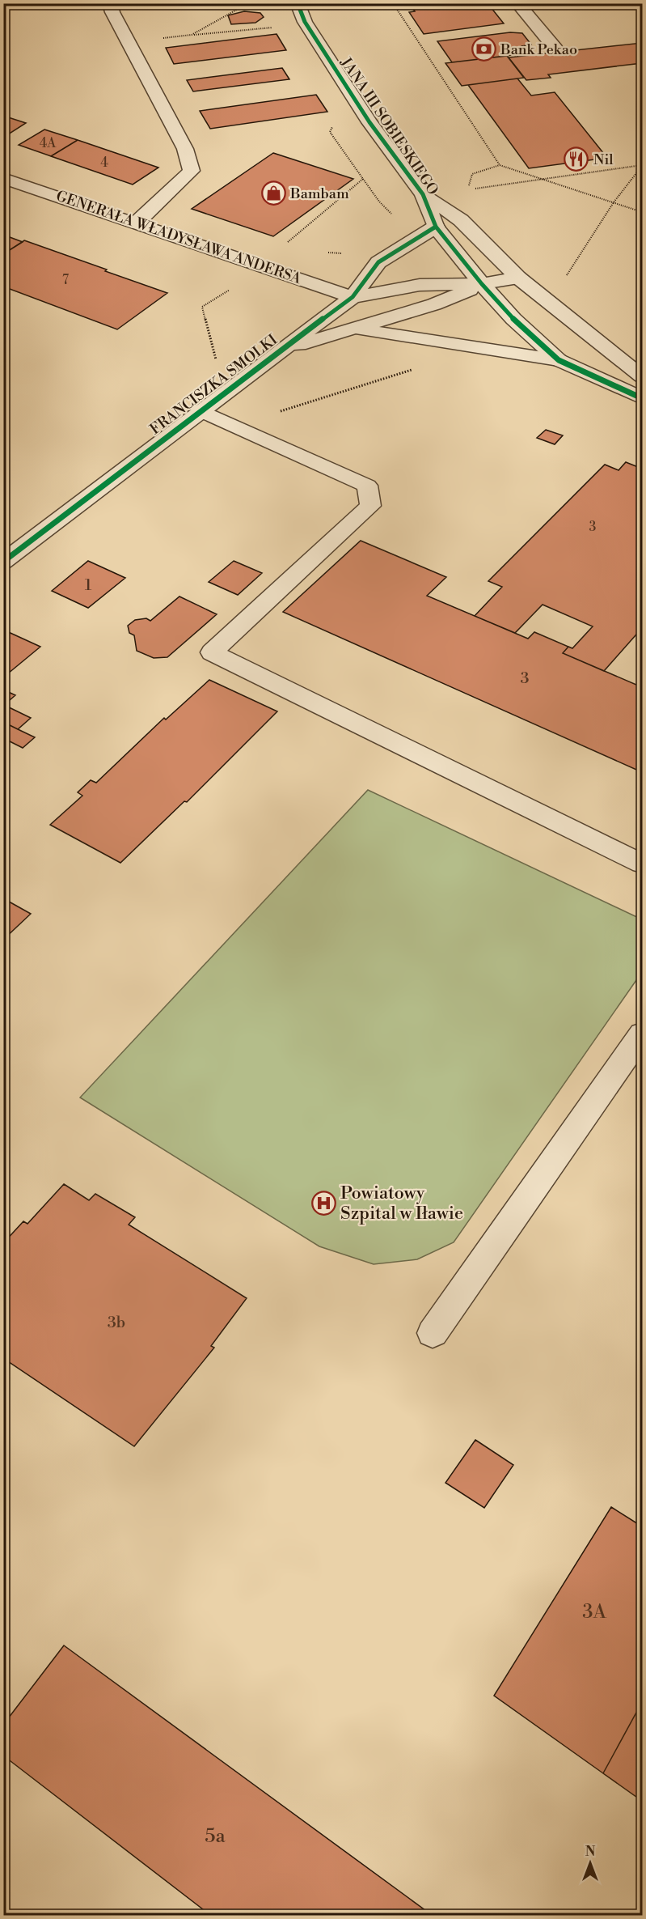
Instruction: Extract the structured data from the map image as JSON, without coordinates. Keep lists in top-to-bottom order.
{
  "streets": {
    "street": ["JANA III SOBIESKIEGO", "GENERAŁA WŁADYSŁAWA ANDERSA", "FRANCISZKA SMOLKI"]
  },
  "crossings": [
    ["JANA III SOBIESKIEGO", "FRANCISZKA SMOLKI"],
    ["GENERAŁA WŁADYSŁAWA ANDERSA", "FRANCISZKA SMOLKI"]
  ],
  "places": {
    "bank": ["Bank Pekao"],
    "restaurant": ["Nil"],
    "shop": ["Bambam"],
    "hospital": ["Powiatowy Szpital w Iławie"]
  },
  "house_numbers": [
    "4A",
    "4",
    "7",
    "3",
    "1",
    "3",
    "3b",
    "3A",
    "5a"
  ],
  "north": "top"
}
